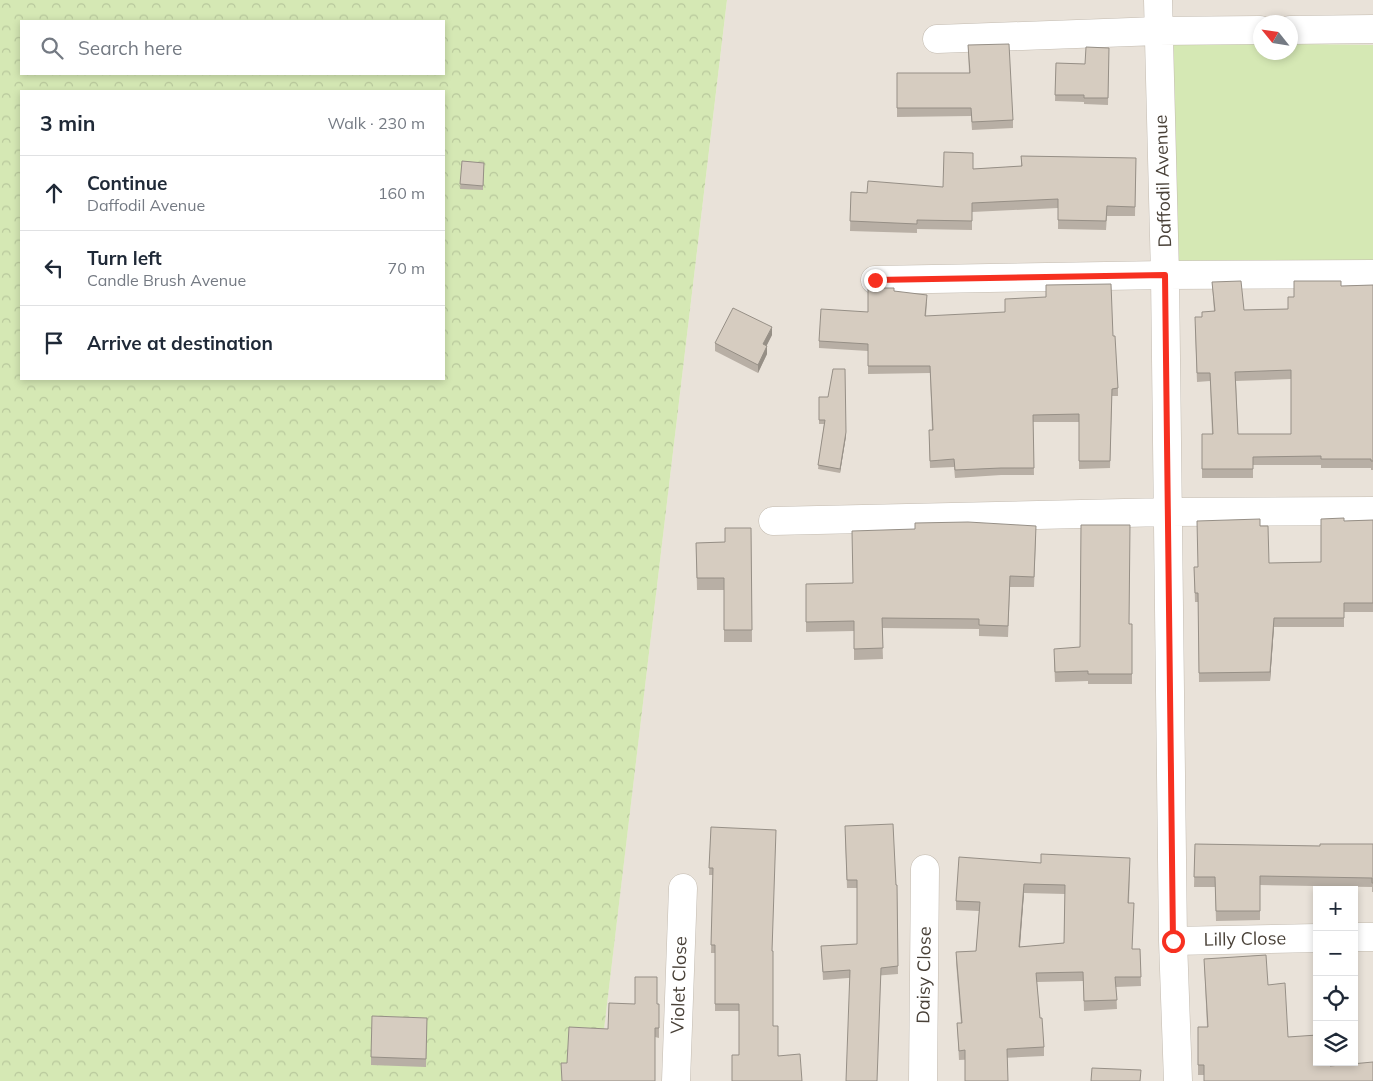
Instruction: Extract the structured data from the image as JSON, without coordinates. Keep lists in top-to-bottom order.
{
  "streets": {
    "street": [
      "Daffodil Avenue",
      "Lilly Close",
      "Daisy Close",
      "Violet Close"
    ]
  },
  "crossings": [
    ["Daffodil Avenue", "Lilly Close"]
  ],
  "north": "top left",
  "page": {
    "search": "Search here",
    "heading": ["3 min", "Walk · 230 m"],
    "list": [
      ["Continue", "Daffodil Avenue", "160 m"],
      ["Turn left", "Candle Brush Avenue", "70 m"],
      "Arrive at destination"
    ],
    "map_buttons": ["+", "−"]
  }
}
